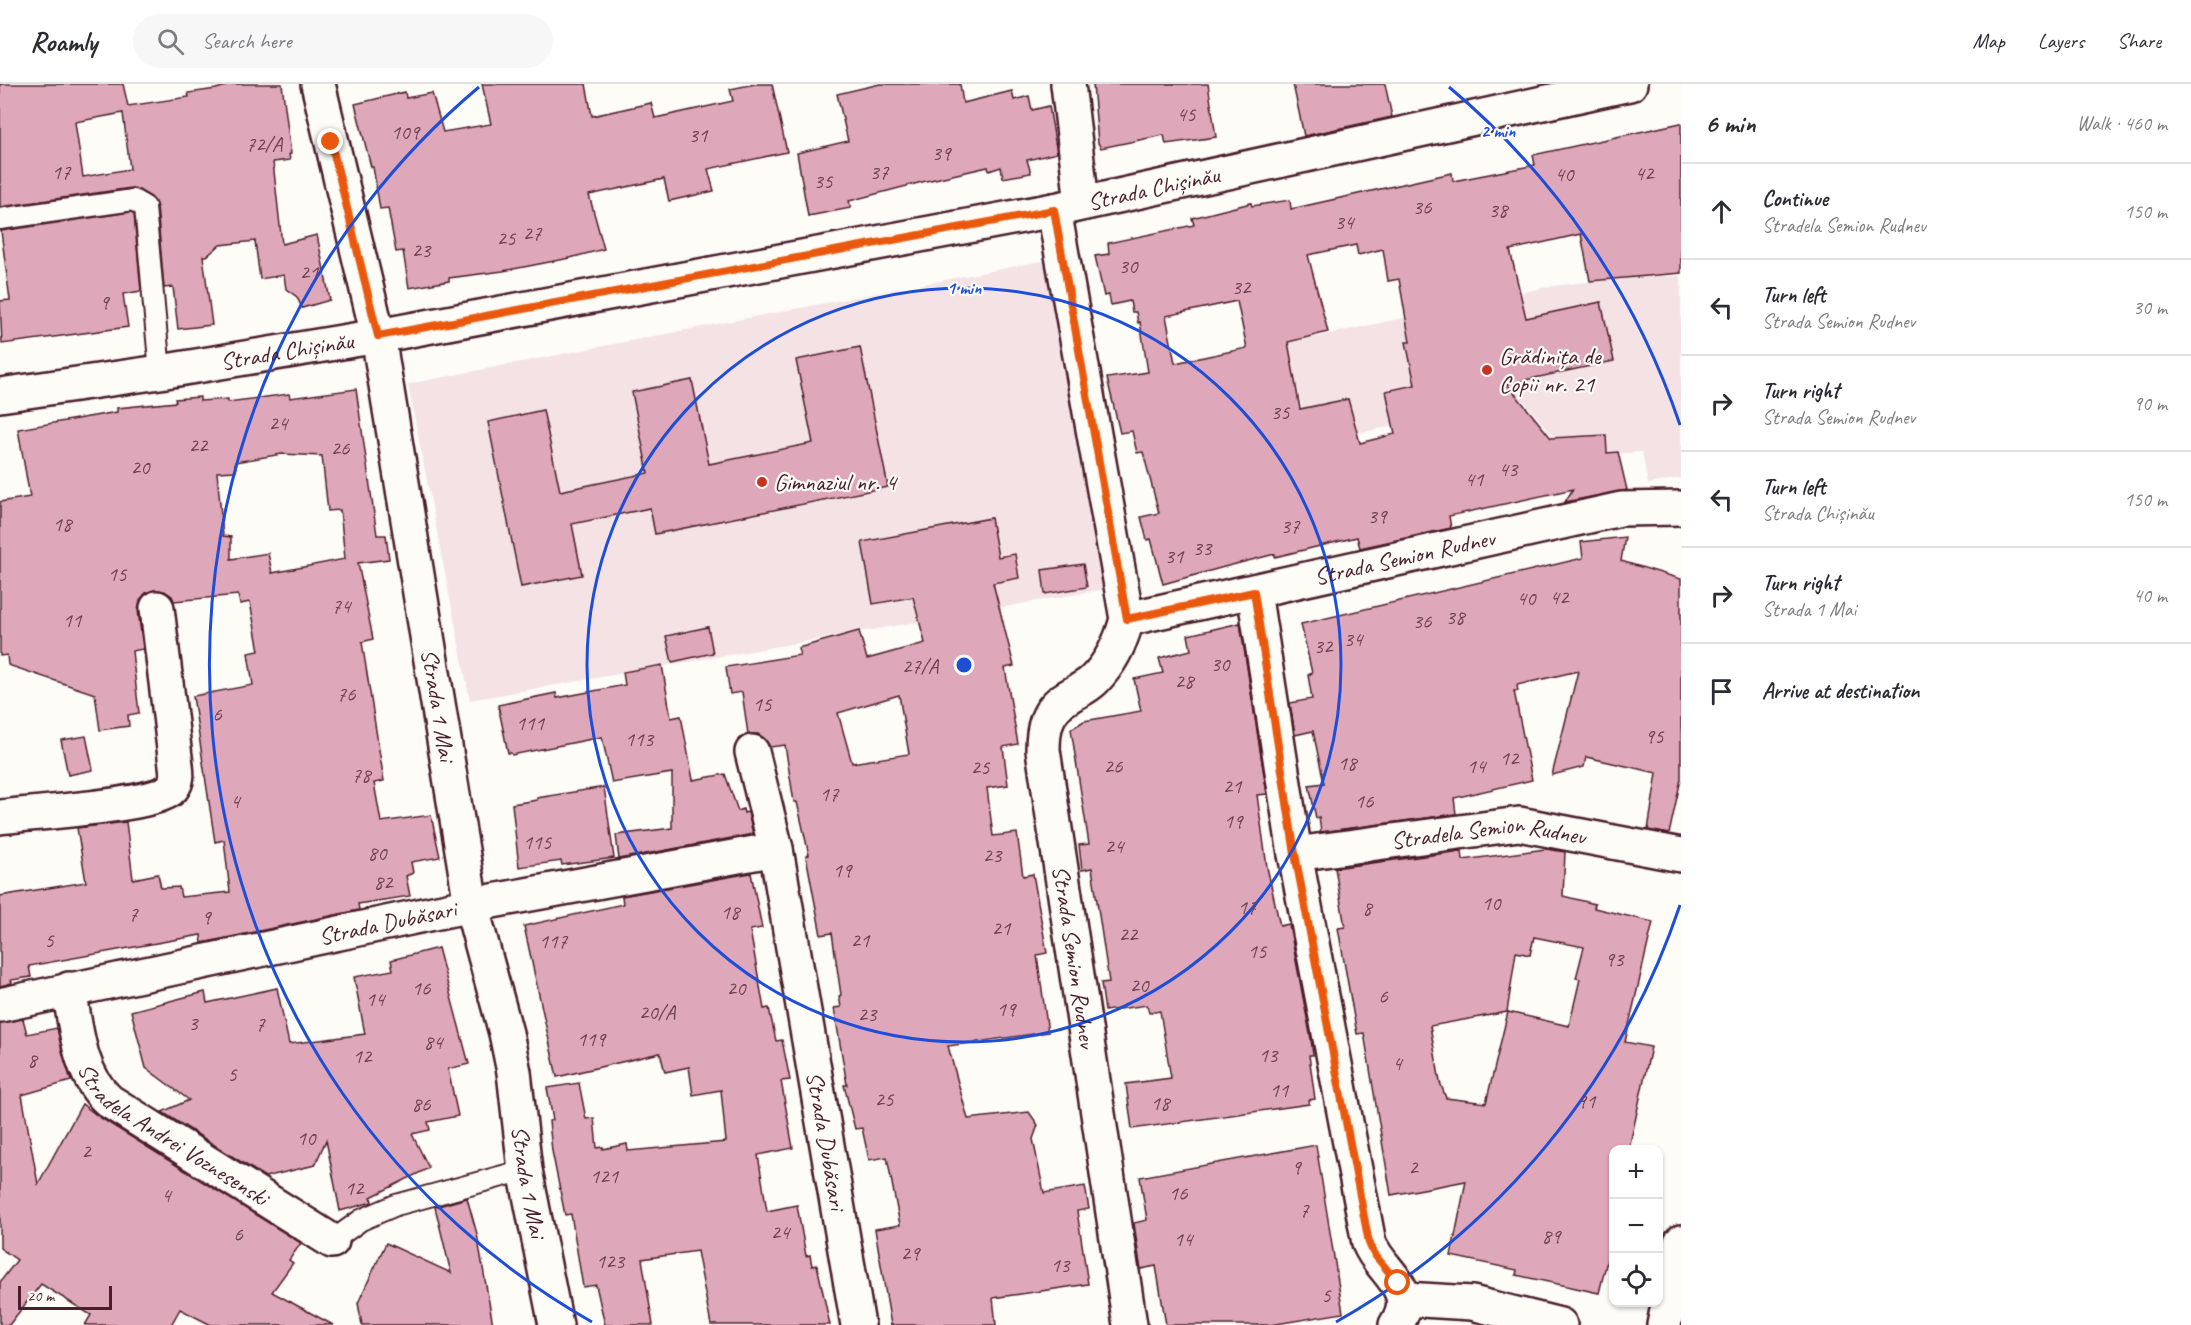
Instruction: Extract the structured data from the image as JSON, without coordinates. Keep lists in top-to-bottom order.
{
  "streets": {
    "street": [
      "Strada Chișinău",
      "Strada Semion Rudnev",
      "Strada 1 Mai",
      "Stradela Semion Rudnev",
      "Strada Dubăsari",
      "Stradela Andrei Voznesenski"
    ]
  },
  "crossings": [
    ["Strada Chișinău", "Strada Semion Rudnev"],
    ["Strada Chișinău", "Strada 1 Mai"],
    ["Strada 1 Mai", "Strada Dubăsari"],
    ["Strada Dubăsari", "Stradela Andrei Voznesenski"]
  ],
  "places": ["Grădinița de Copii nr. 21", "Gimnaziul nr. 4"],
  "house_numbers": [
    "45",
    "109",
    "31",
    "72/A",
    "39",
    "17",
    "37",
    "42",
    "40",
    "35",
    "36",
    "38",
    "34",
    "27",
    "25",
    "23",
    "30",
    "21",
    "32",
    "9",
    "35",
    "24",
    "22",
    "26",
    "20",
    "43",
    "41",
    "39",
    "18",
    "37",
    "33",
    "31",
    "15",
    "42",
    "40",
    "74",
    "38",
    "11",
    "36",
    "34",
    "32",
    "30",
    "27/A",
    "28",
    "76",
    "15",
    "6",
    "111",
    "95",
    "113",
    "12",
    "18",
    "26",
    "14",
    "25",
    "78",
    "21",
    "17",
    "4",
    "16",
    "19",
    "115",
    "24",
    "80",
    "23",
    "19",
    "82",
    "10",
    "17",
    "8",
    "18",
    "7",
    "9",
    "21",
    "22",
    "5",
    "21",
    "117",
    "15",
    "93",
    "20",
    "16",
    "20",
    "6",
    "14",
    "19",
    "20/A",
    "23",
    "3",
    "7",
    "119",
    "84",
    "13",
    "12",
    "8",
    "4",
    "5",
    "11",
    "25",
    "91",
    "18",
    "86",
    "10",
    "2",
    "9",
    "2",
    "121",
    "12",
    "16",
    "4",
    "7",
    "24",
    "6",
    "89",
    "14",
    "29",
    "123",
    "13",
    "5"
  ],
  "scale_bar": "20 m",
  "page": {
    "header": "Roamly",
    "search": "Search here",
    "nav": ["Map", "Layers", "Share"],
    "heading": ["6 min", "Walk · 460 m"],
    "list": [
      ["Continue", "Stradela Semion Rudnev", "150 m"],
      ["Turn left", "Strada Semion Rudnev", "30 m"],
      ["Turn right", "Strada Semion Rudnev", "90 m"],
      ["Turn left", "Strada Chișinău", "150 m"],
      ["Turn right", "Strada 1 Mai", "40 m"],
      "Arrive at destination"
    ],
    "map_buttons": ["+", "−"],
    "scale": "20 m"
  },
  "rings": ["2 min", "1 min"]
}
